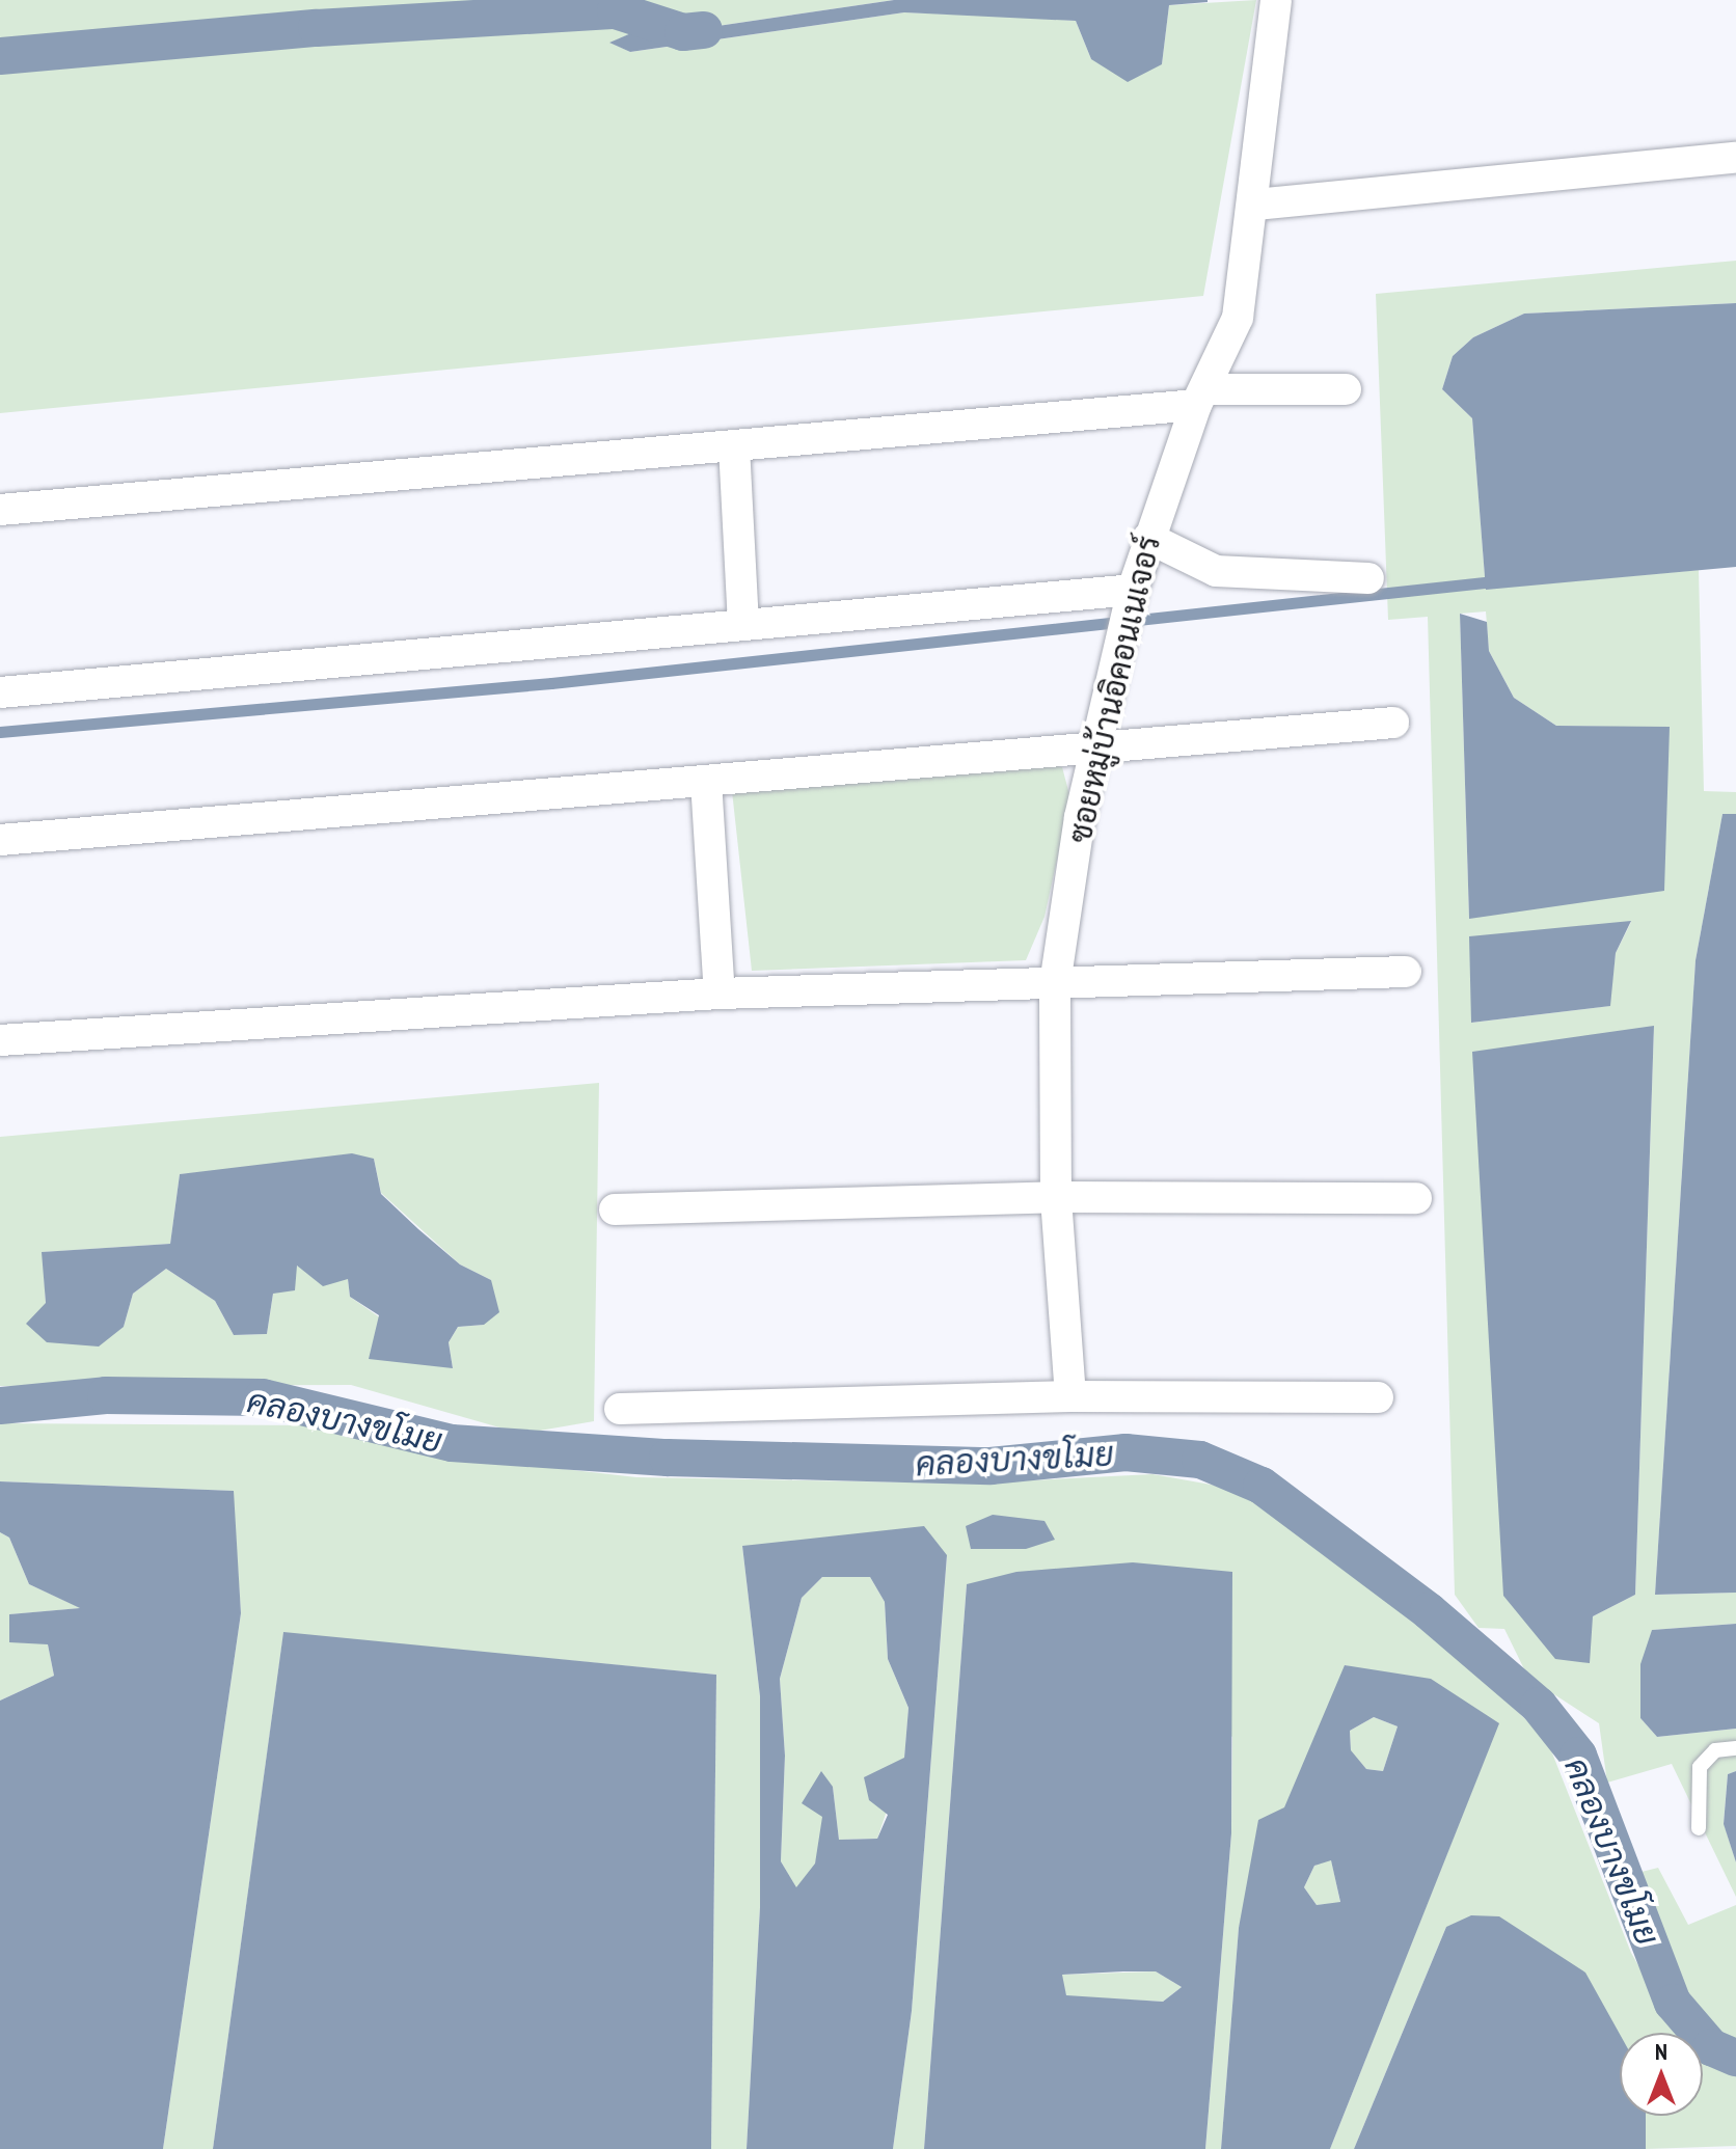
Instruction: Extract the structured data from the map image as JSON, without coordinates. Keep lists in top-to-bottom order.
{
  "streets": {
    "street": ["ซอยหมู่บ้านอิคอนเนเจอร์"]
  },
  "water": ["คลองบางขโมย"],
  "north": "top"
}
